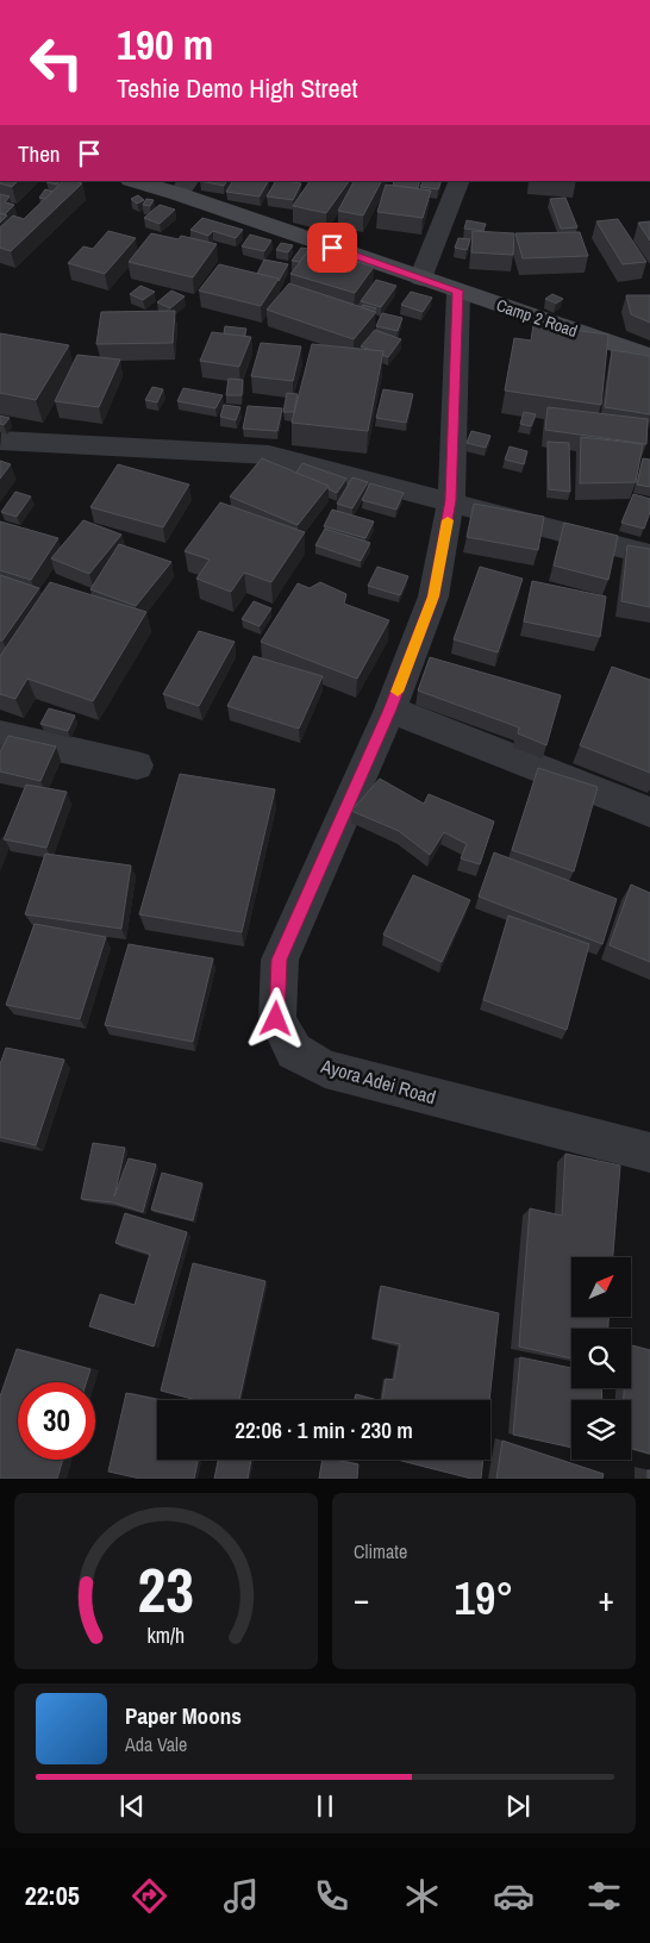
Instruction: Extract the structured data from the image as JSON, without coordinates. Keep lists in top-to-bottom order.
{
  "streets": {
    "street": ["Camp 2 Road", "Ayora Adei Road"]
  },
  "crossings": [
    ["Camp 2 Road", "Ayora Adei Road"]
  ],
  "north": "top right",
  "page": {
    "turn": ["190 m", "Teshie Demo High Street"],
    "then": "Then",
    "limit": "30",
    "trip": "22:06 · 1 min · 230 m",
    "tile": "Climate",
    "heat": ["−", "19°", "+"],
    "song": ["Paper Moons", "Ada Vale"],
    "tabs": "22:05",
    "gauge": ["23", "km/h"]
  }
}
